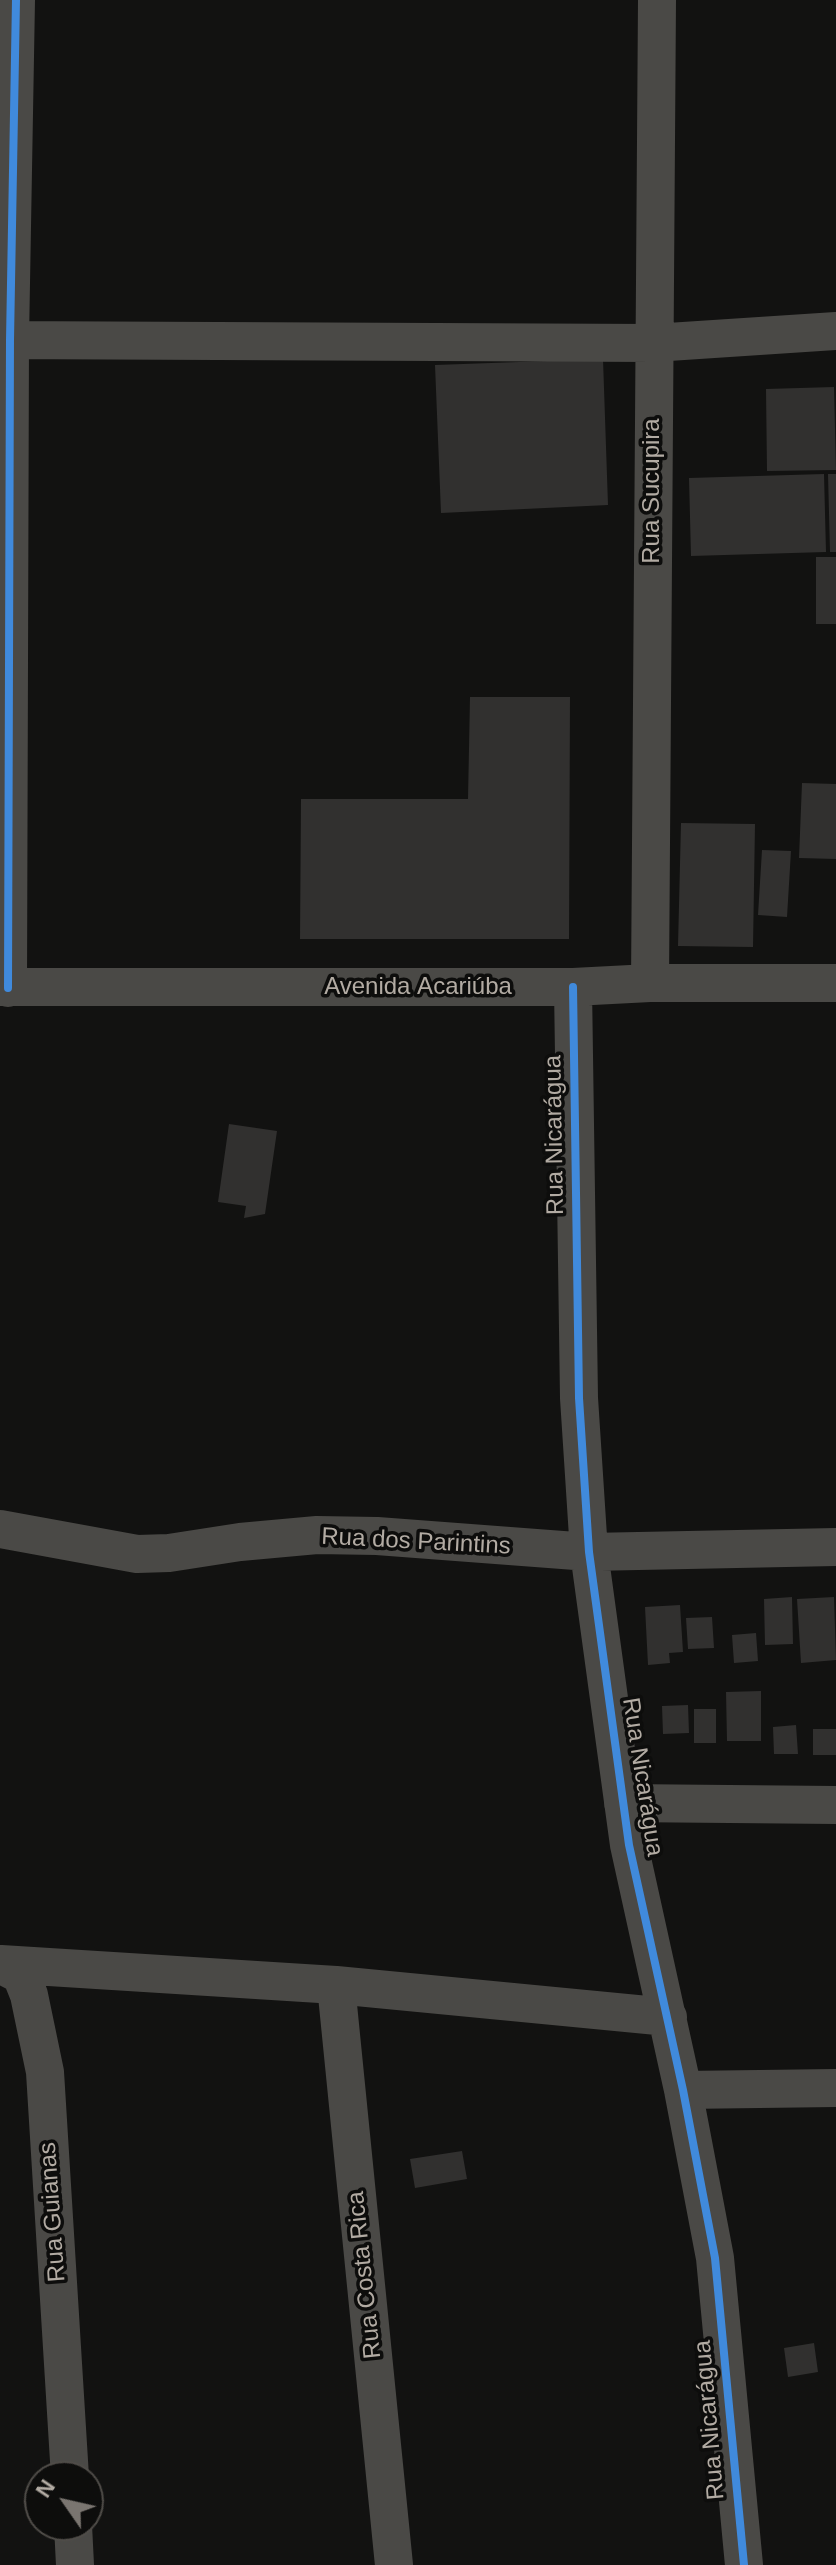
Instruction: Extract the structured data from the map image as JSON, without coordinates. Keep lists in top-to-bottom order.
{
  "streets": {
    "street": [
      "Rua Sucupira",
      "Avenida Acariúba",
      "Rua Nicarágua",
      "Rua dos Parintins",
      "Rua Guianas",
      "Rua Costa Rica"
    ]
  },
  "crossings": [
    ["Rua Sucupira", "Avenida Acariúba"],
    ["Avenida Acariúba", "Rua Nicarágua"],
    ["Rua Nicarágua", "Rua dos Parintins"]
  ],
  "north": "top left"
}
